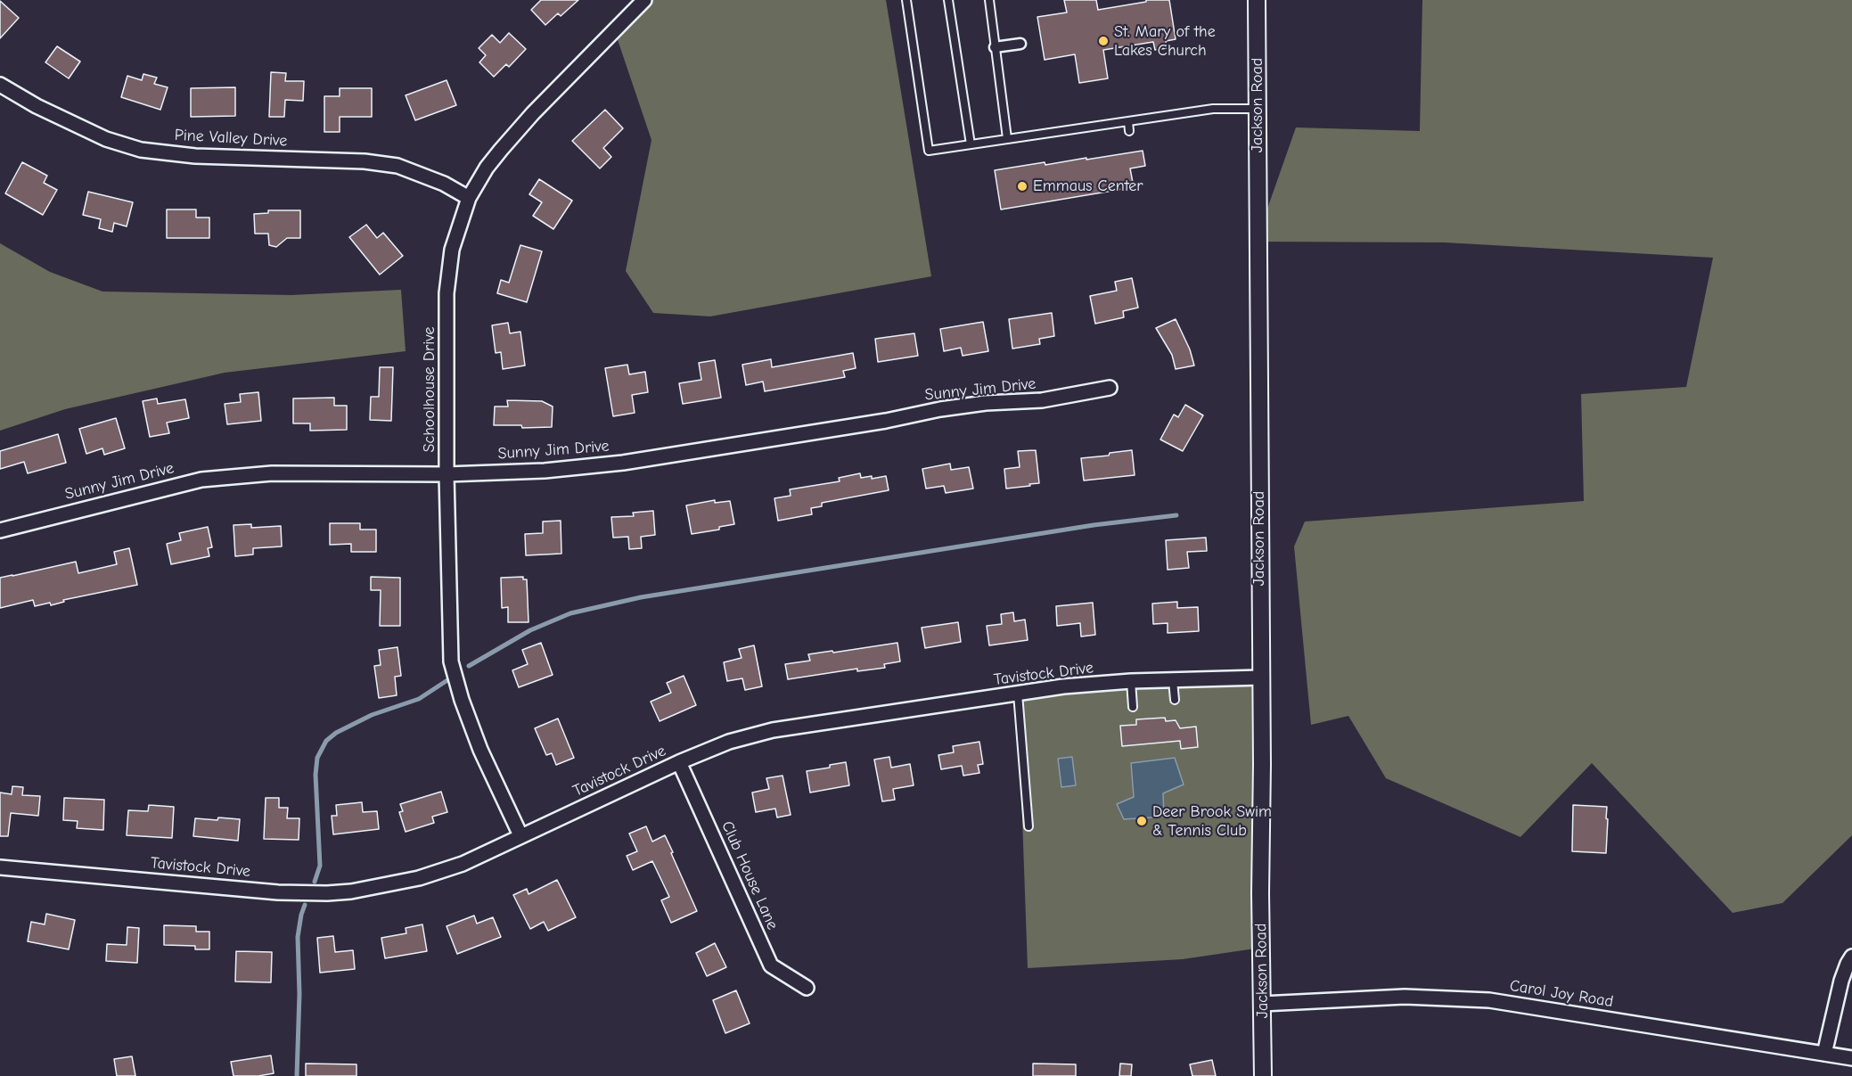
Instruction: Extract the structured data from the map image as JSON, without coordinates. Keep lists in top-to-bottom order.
{
  "streets": {
    "street": [
      "Jackson Road",
      "Pine Valley Drive",
      "Schoolhouse Drive",
      "Sunny Jim Drive",
      "Tavistock Drive",
      "Club House Lane",
      "Carol Joy Road"
    ]
  },
  "crossings": [
    ["Jackson Road", "Tavistock Drive"],
    ["Jackson Road", "Carol Joy Road"],
    ["Pine Valley Drive", "Schoolhouse Drive"],
    ["Schoolhouse Drive", "Sunny Jim Drive"],
    ["Schoolhouse Drive", "Tavistock Drive"],
    ["Tavistock Drive", "Club House Lane"]
  ],
  "places": ["St. Mary of the Lakes Church", "Emmaus Center", "Deer Brook Swim & Tennis Club"]
}
